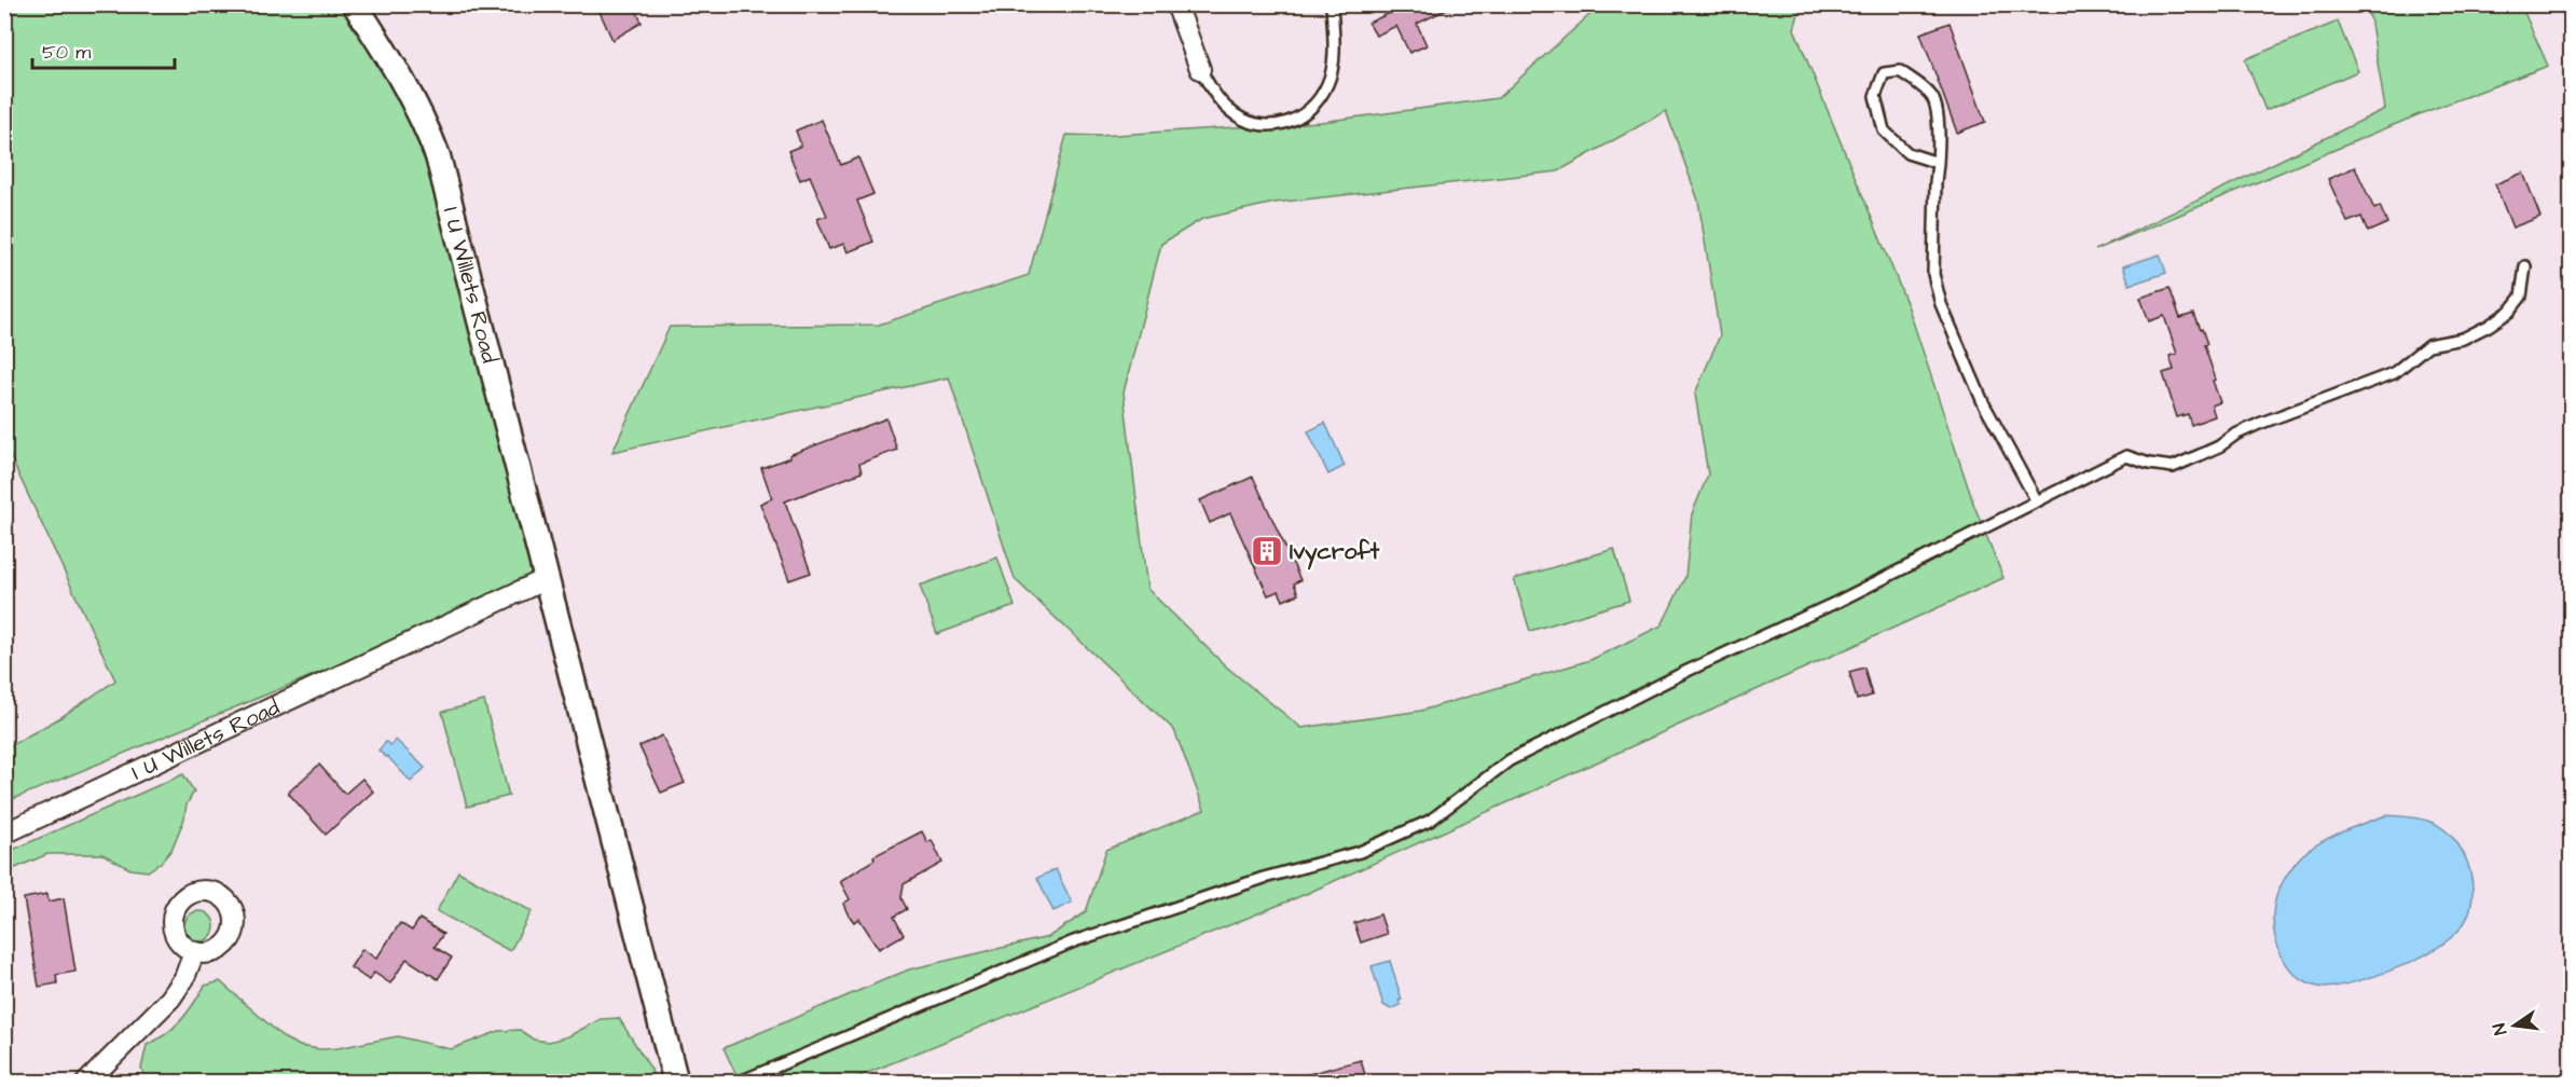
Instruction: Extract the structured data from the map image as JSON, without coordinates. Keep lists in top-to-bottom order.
{
  "streets": {
    "street": ["I U Willets Road"]
  },
  "places": {
    "building": ["Ivycroft"]
  },
  "scale_bar": "50 m",
  "north": "left"
}
